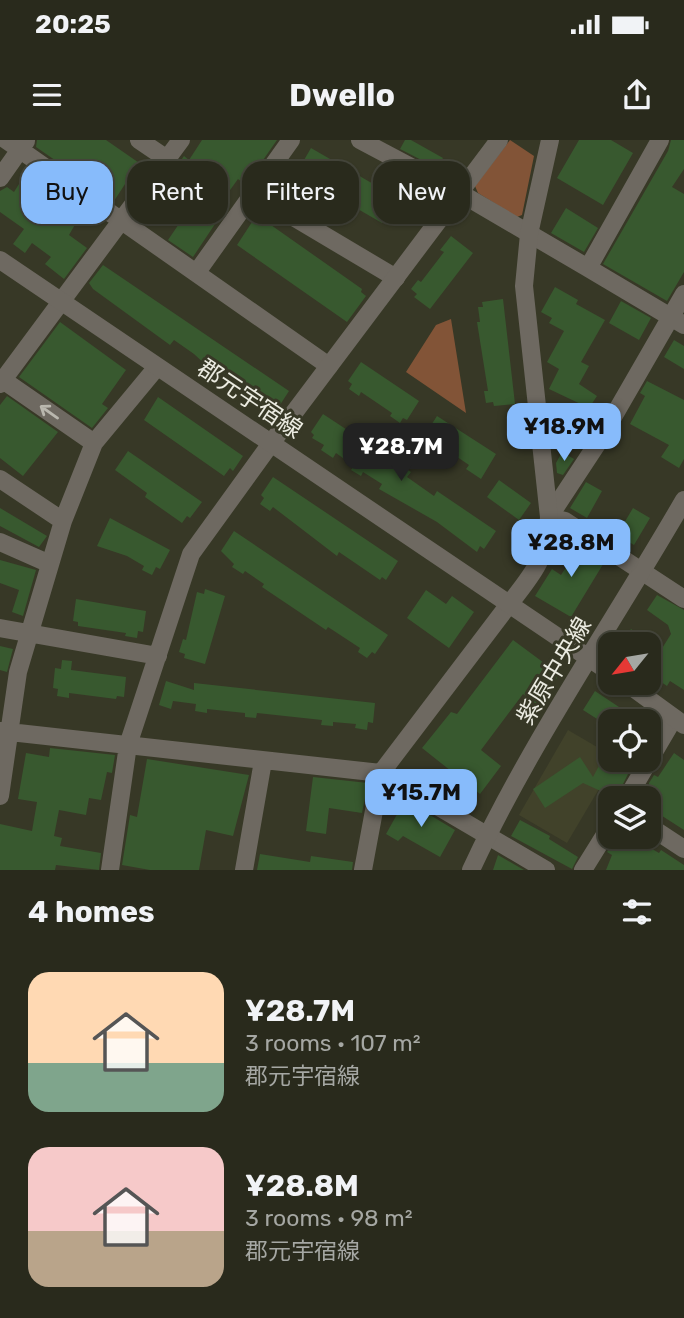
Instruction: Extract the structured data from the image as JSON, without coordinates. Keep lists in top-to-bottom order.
{
  "streets": {
    "street": ["郡元宇宿線", "紫原中央線"]
  },
  "crossings": [
    ["郡元宇宿線", "紫原中央線"]
  ],
  "north": "bottom left",
  "page": {
    "status": "20:25",
    "header": "Dwello",
    "chip": [
      "Buy",
      "Rent",
      "Filters",
      "New"
    ],
    "price": [
      "¥18.9M",
      "¥28.7M",
      "¥28.8M",
      "¥15.7M"
    ],
    "heading": "4 homes",
    "list": [
      {
        "name": "¥28.7M",
        "note": "3 rooms · 107 m² · 郡元宇宿線"
      },
      {
        "name": "¥28.8M",
        "note": "3 rooms · 98 m² · 郡元宇宿線"
      }
    ]
  }
}
